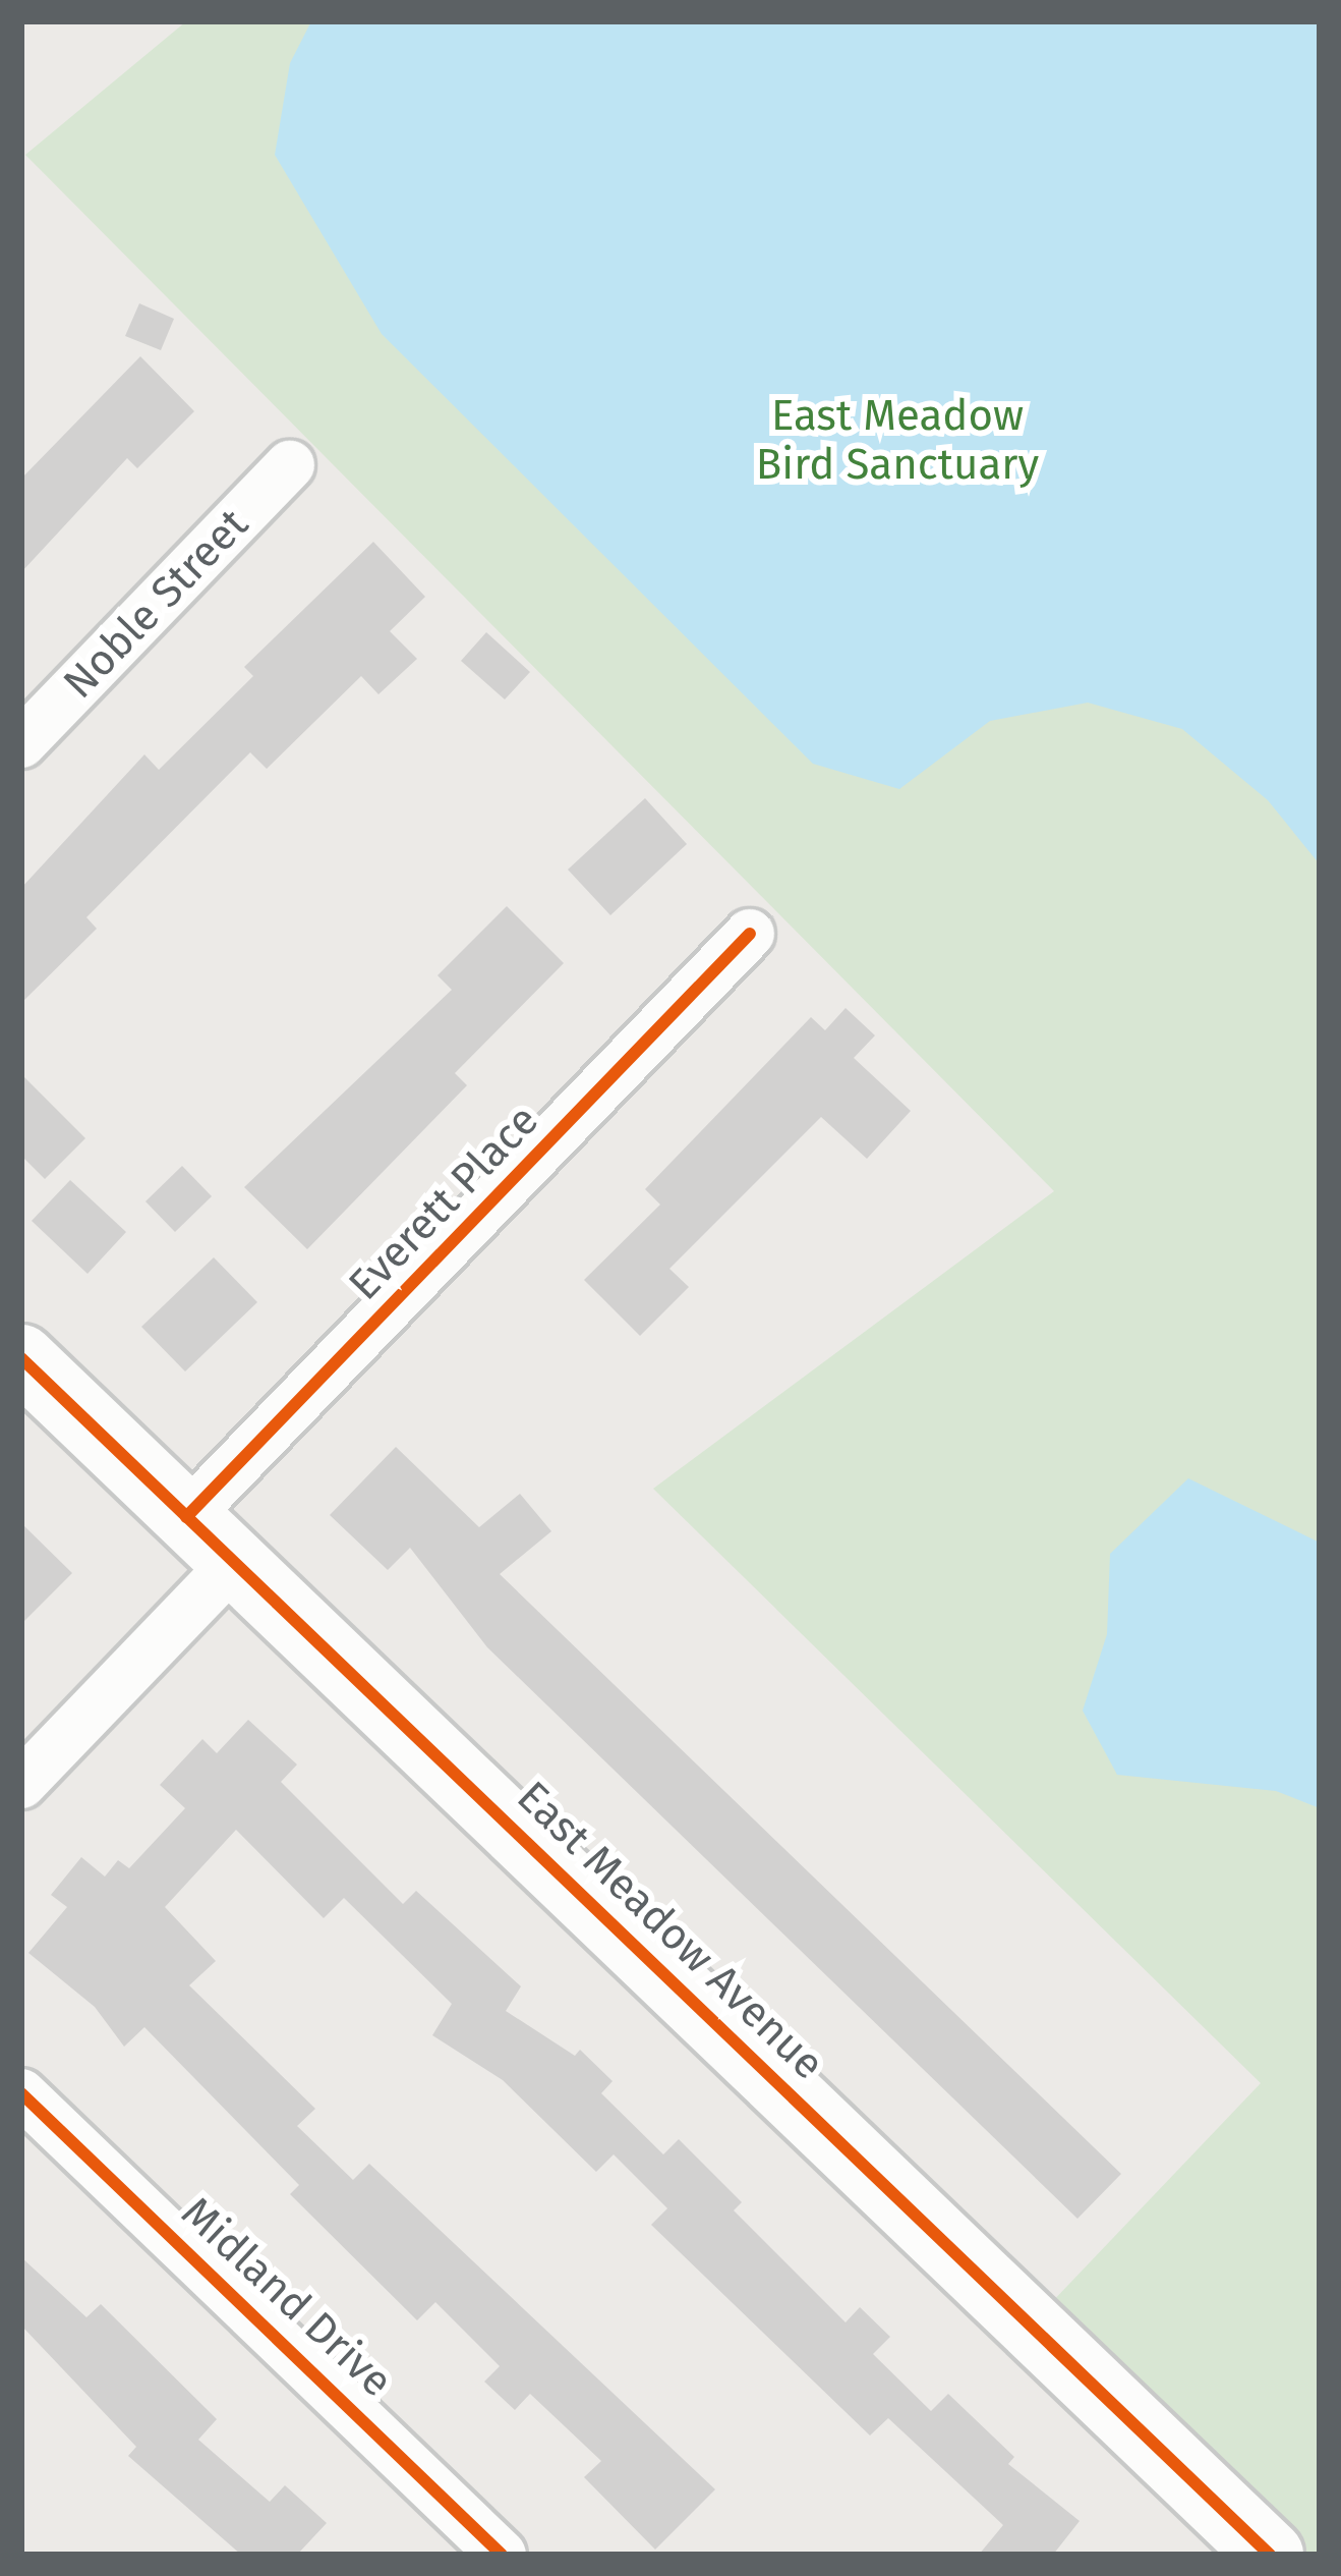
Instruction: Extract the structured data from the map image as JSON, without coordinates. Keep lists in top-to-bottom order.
{
  "streets": {
    "street": [
      "Noble Street",
      "Everett Place",
      "East Meadow Avenue",
      "Midland Drive"
    ]
  },
  "crossings": [
    ["Everett Place", "East Meadow Avenue"]
  ],
  "parks": ["East Meadow Bird Sanctuary"]
}
